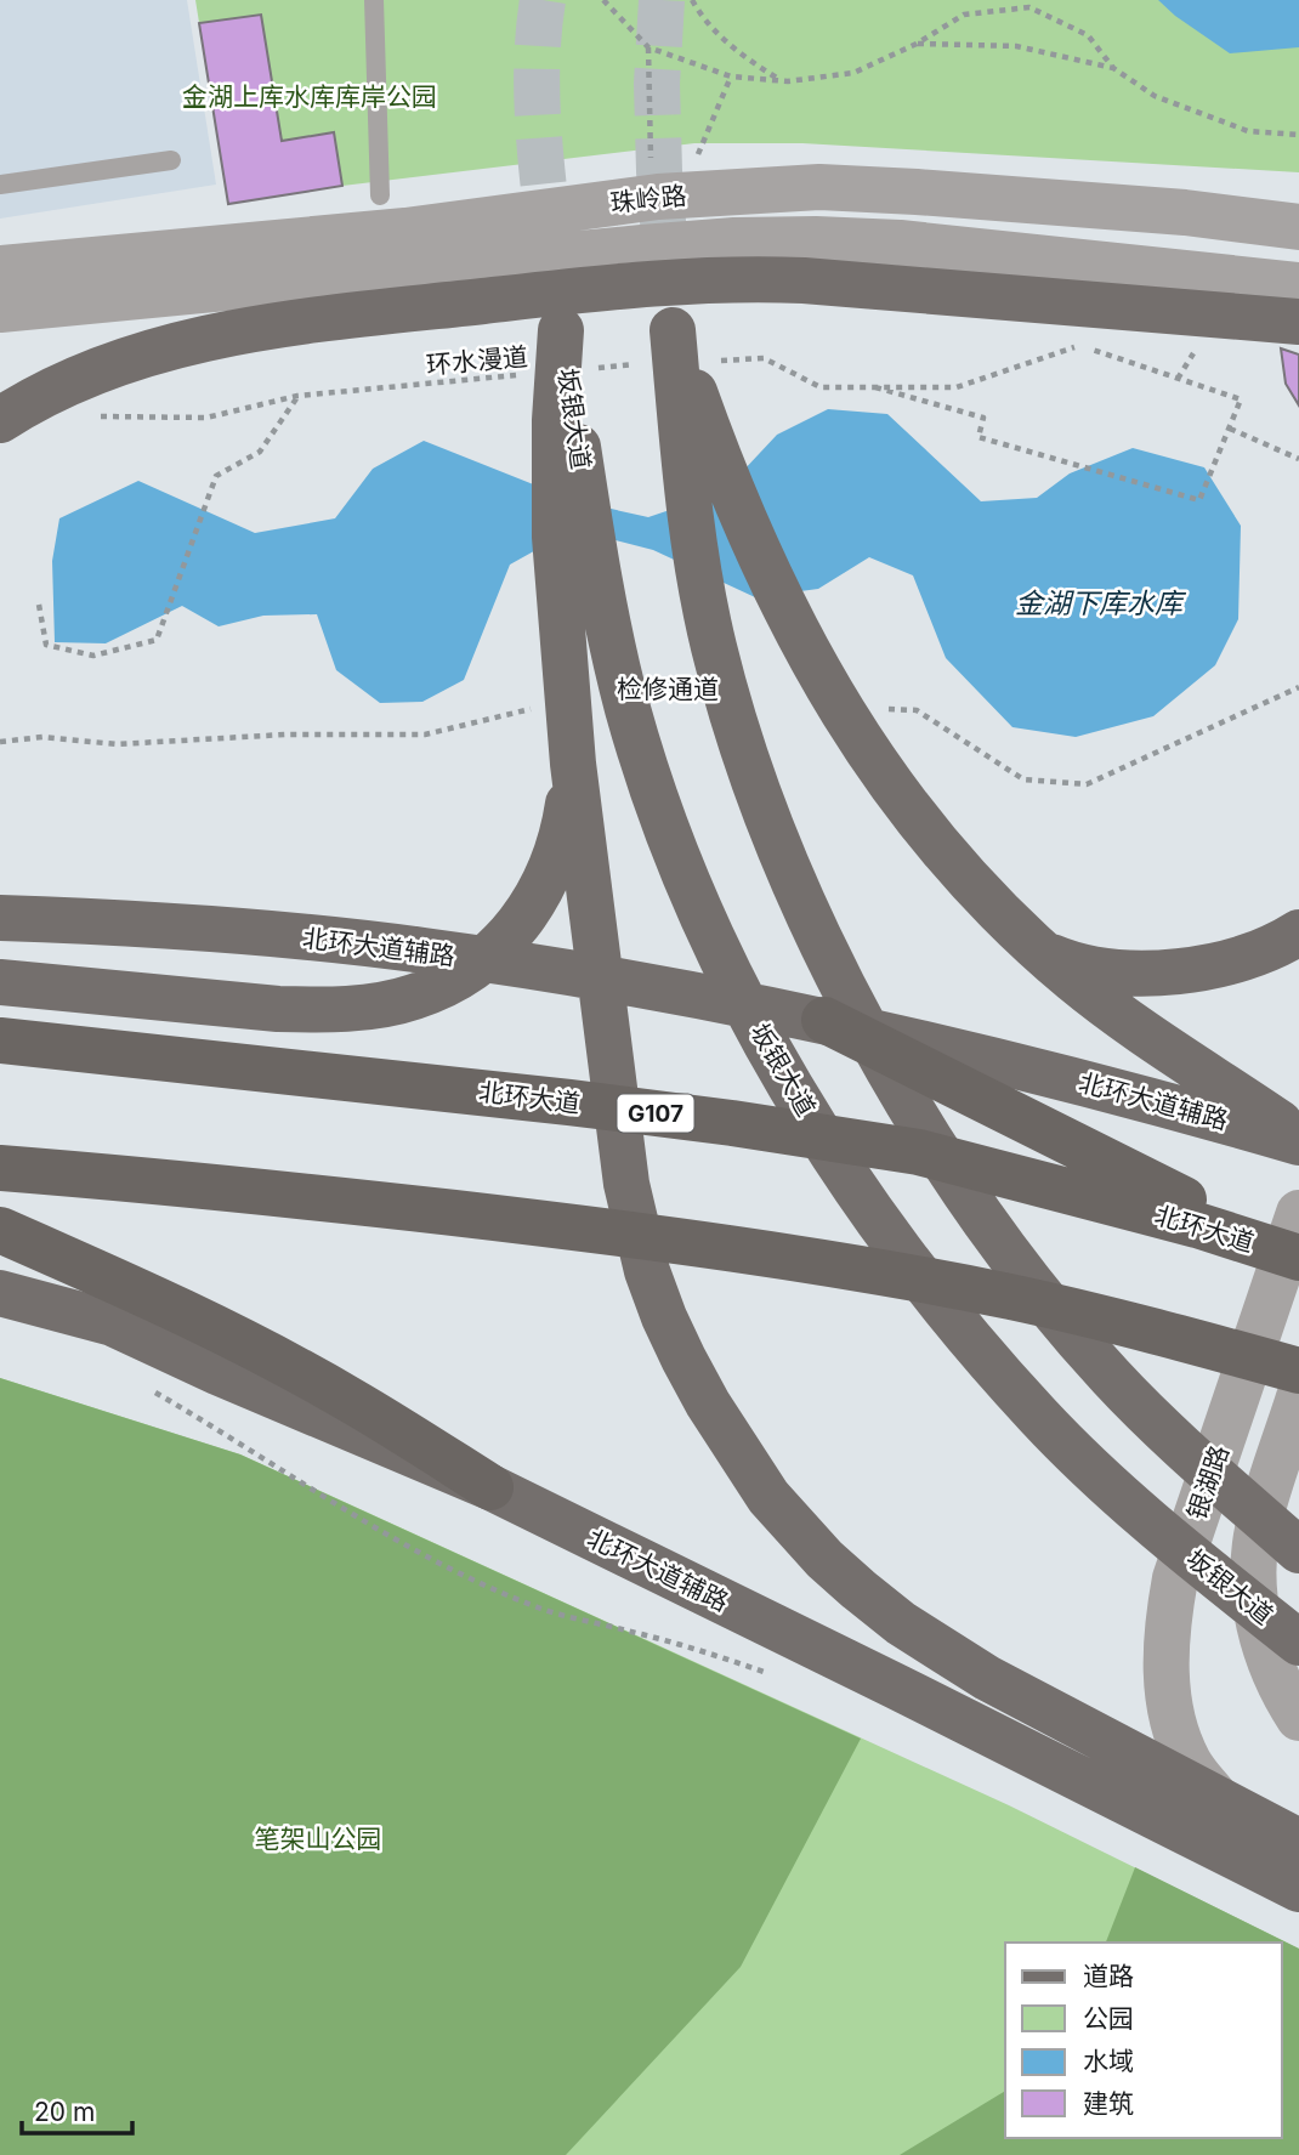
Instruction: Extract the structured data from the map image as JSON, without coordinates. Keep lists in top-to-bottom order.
{
  "streets": {
    "highway": ["北环大道", "G107"],
    "main road": ["坂银大道", "北环大道辅路"],
    "street": ["珠岭路", "银湖路"],
    "path": ["环水漫道"]
  },
  "crossings": [
    ["北环大道", "银湖路"]
  ],
  "water": ["金湖下库水库"],
  "parks": ["金湖上库水库库岸公园", "笔架山公园"],
  "legend": [
    "道路",
    "公园",
    "水域",
    "建筑"
  ],
  "scale_bar": "20 m"
}
